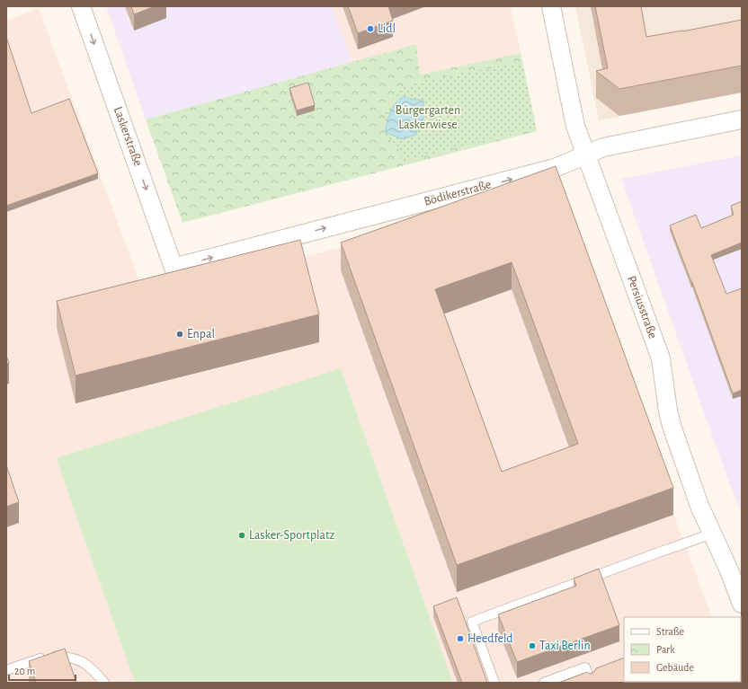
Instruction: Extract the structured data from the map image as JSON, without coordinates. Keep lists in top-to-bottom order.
{
  "streets": {
    "street": ["Laskerstraße", "Bödikerstraße", "Persiusstraße"]
  },
  "crossings": [
    ["Laskerstraße", "Bödikerstraße"],
    ["Bödikerstraße", "Persiusstraße"]
  ],
  "one_way": ["Laskerstraße", "Bödikerstraße"],
  "parks": ["Bürgergarten Laskerwiese"],
  "places": [
    "Lidl",
    "Enpal",
    "Lasker-Sportplatz",
    "Heedfeld",
    "Taxi Berlin"
  ],
  "legend": ["Straße", "Park", "Gebäude"],
  "scale_bar": "20 m"
}
